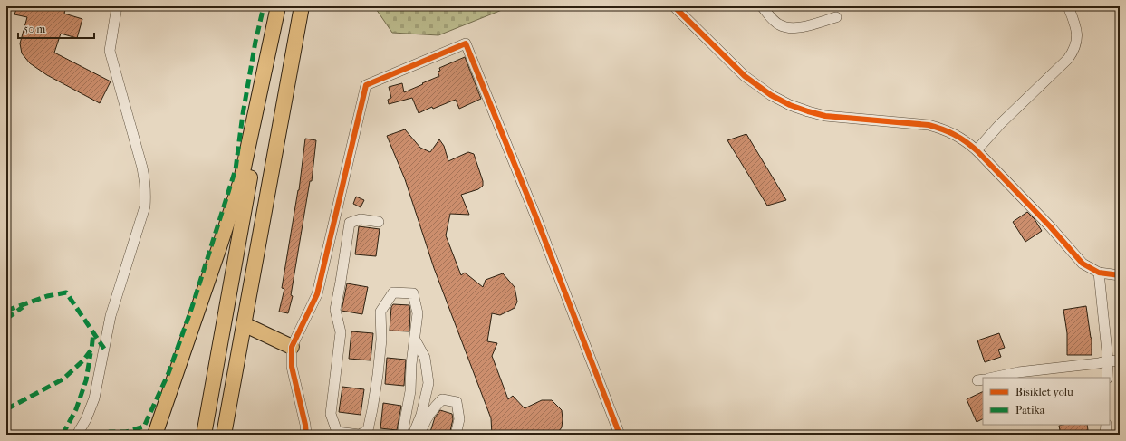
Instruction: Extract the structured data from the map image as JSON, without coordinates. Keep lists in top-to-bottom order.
{
  "legend": ["Bisiklet yolu", "Patika"],
  "scale_bar": "50 m"
}
